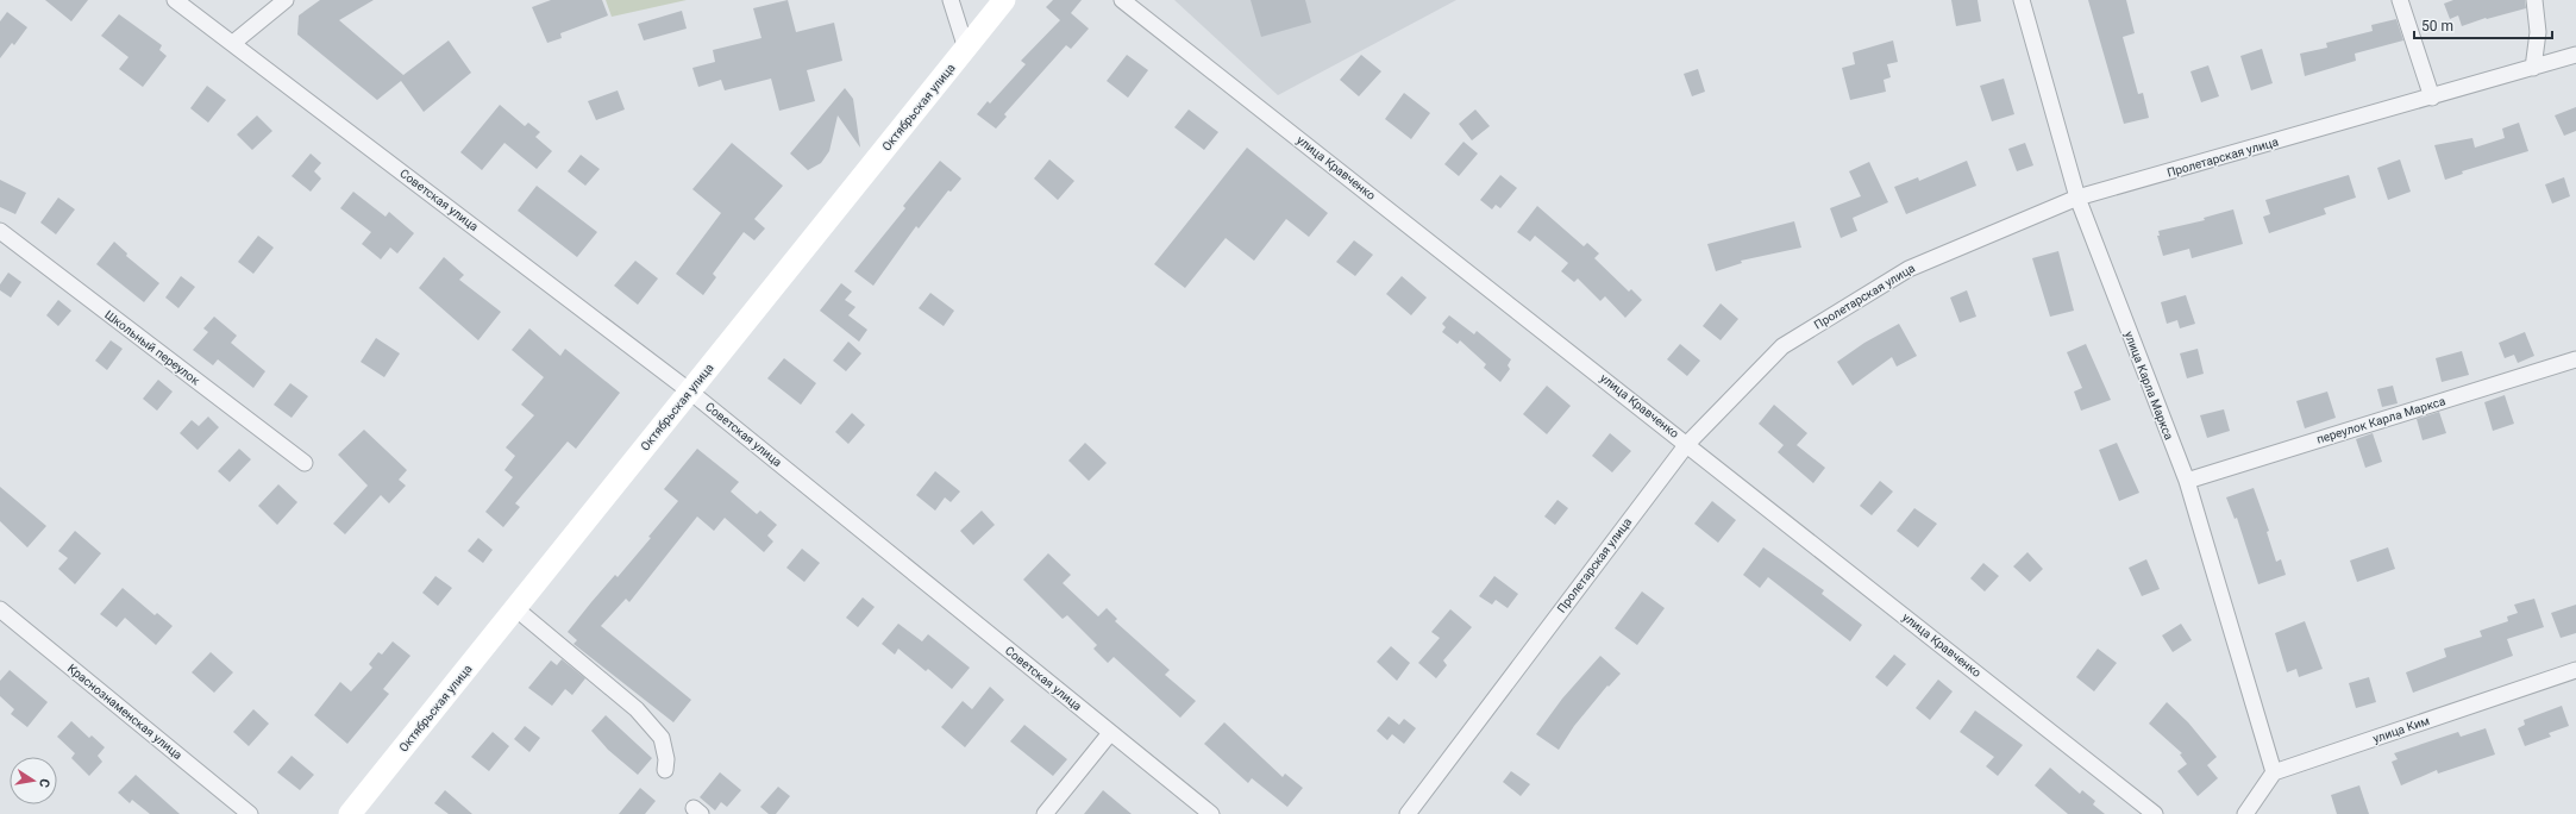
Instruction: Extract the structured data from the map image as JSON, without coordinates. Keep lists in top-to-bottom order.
{
  "streets": {
    "main road": ["Октябрьская улица"],
    "street": [
      "Пролетарская улица",
      "улица Кравченко",
      "Советская улица",
      "Школьный переулок",
      "улица Карла Маркса",
      "переулок Карла Маркса",
      "Краснознаменская улица",
      "улица Ким"
    ]
  },
  "crossings": [
    ["Октябрьская улица", "Советская улица"],
    ["Пролетарская улица", "улица Кравченко"],
    ["Пролетарская улица", "улица Карла Маркса"],
    ["улица Карла Маркса", "переулок Карла Маркса"],
    ["улица Карла Маркса", "улица Ким"]
  ],
  "scale_bar": "50 m",
  "north": "right"
}
